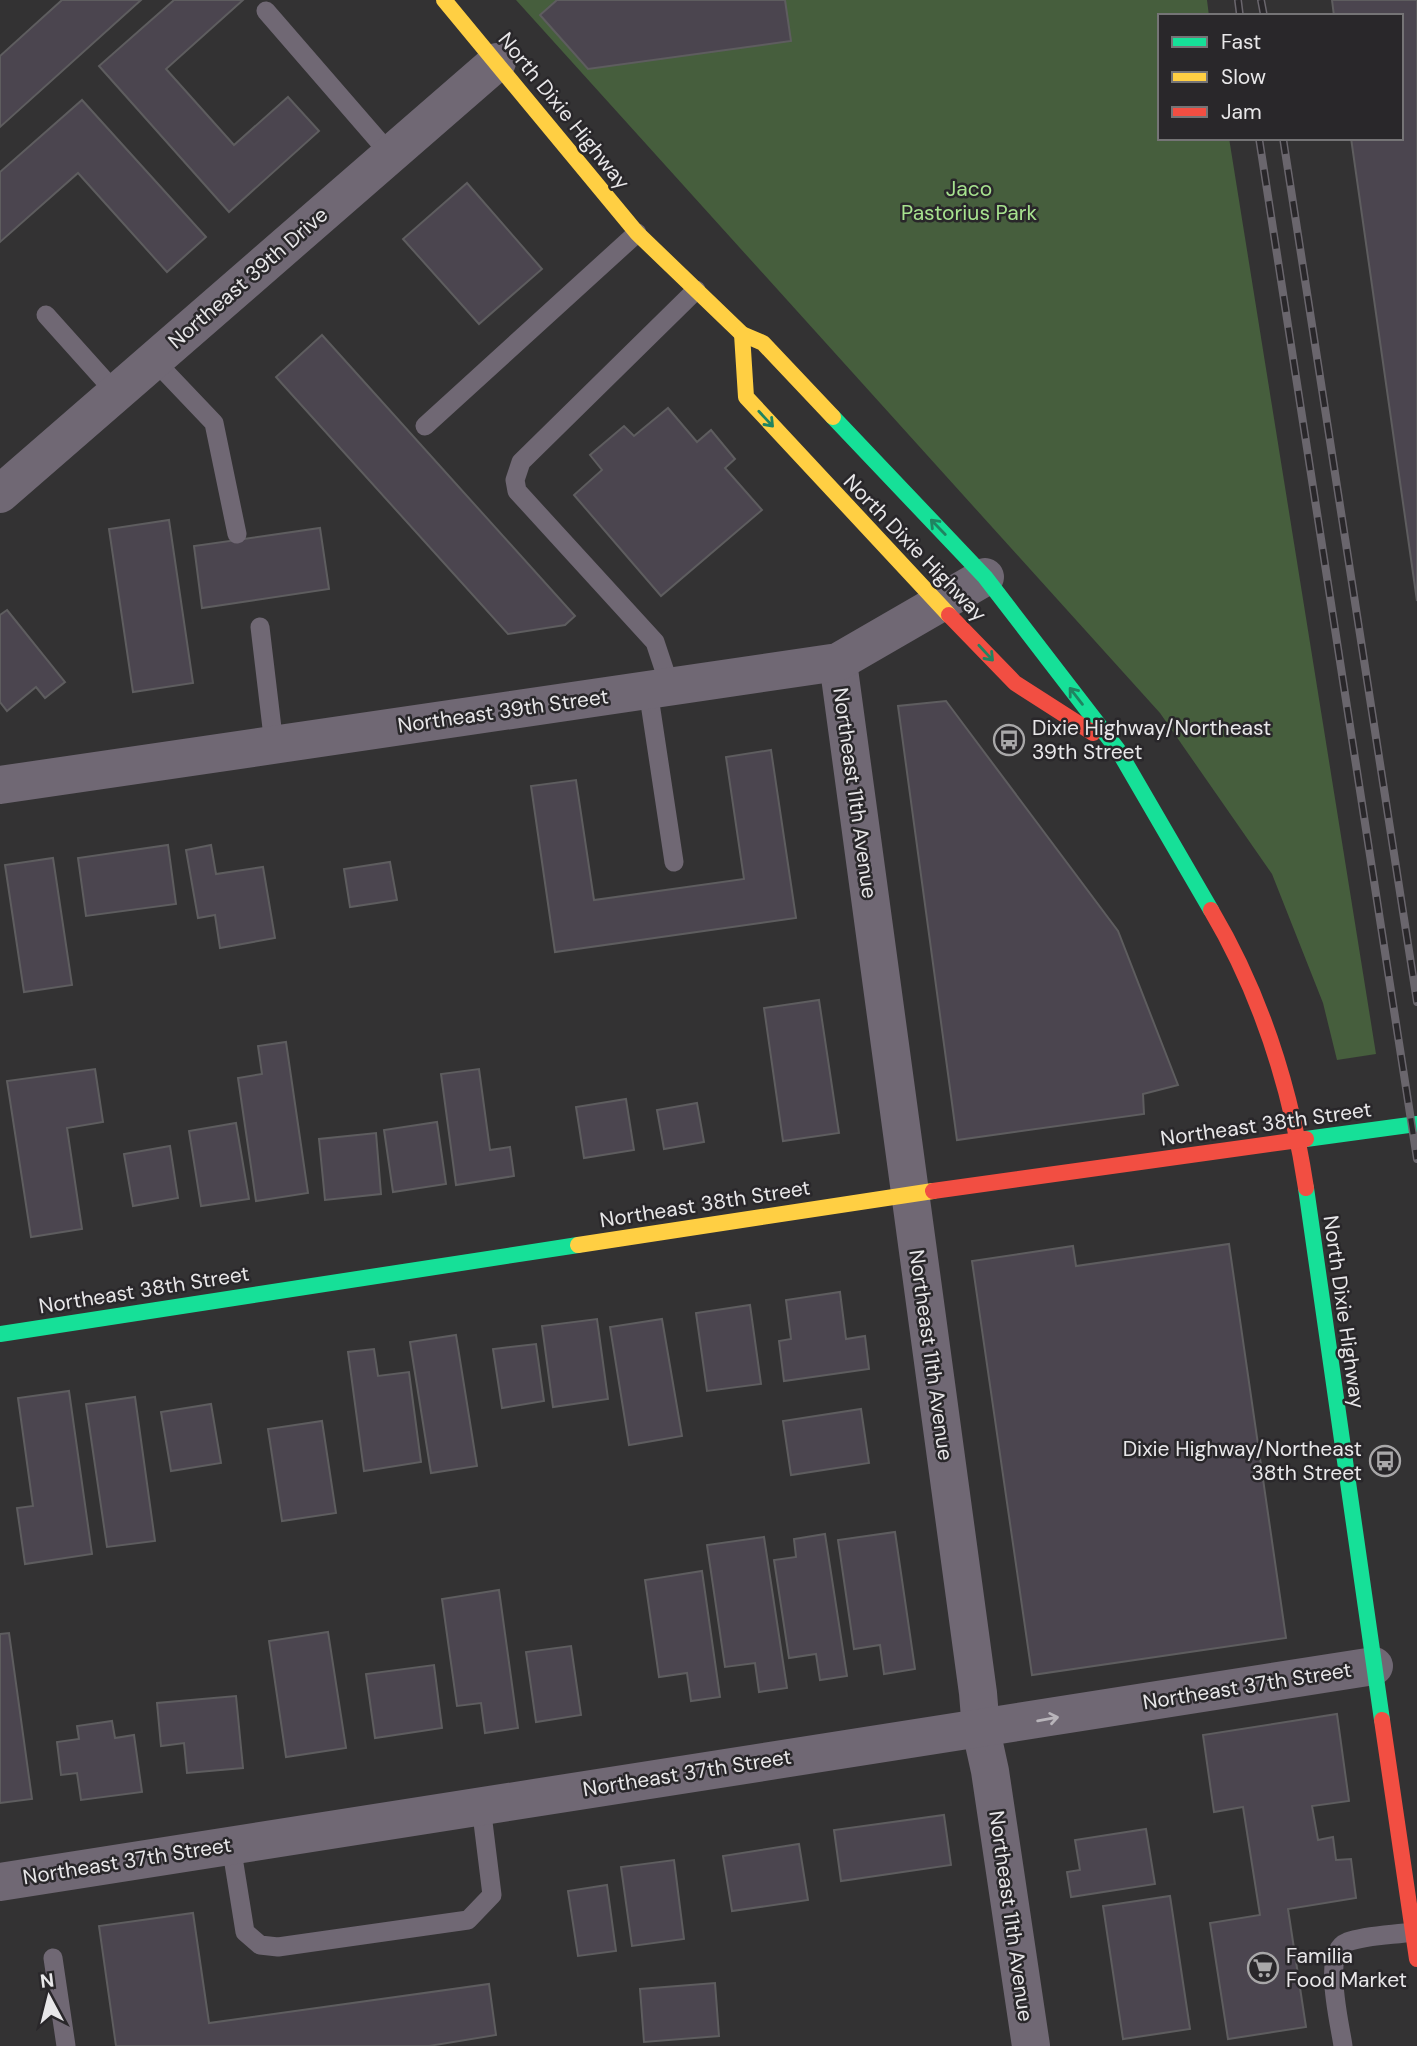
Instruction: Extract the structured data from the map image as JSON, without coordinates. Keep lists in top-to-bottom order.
{
  "streets": {
    "main road": ["North Dixie Highway", "Northeast 38th Street"],
    "street": [
      "Northeast 39th Drive",
      "Northeast 39th Street",
      "Northeast 11th Avenue",
      "Northeast 37th Street"
    ]
  },
  "crossings": [
    ["North Dixie Highway", "Northeast 39th Drive"],
    ["North Dixie Highway", "Northeast 39th Street"],
    ["North Dixie Highway", "Northeast 38th Street"],
    ["North Dixie Highway", "Northeast 37th Street"],
    ["Northeast 39th Street", "Northeast 11th Avenue"],
    ["Northeast 11th Avenue", "Northeast 38th Street"],
    ["Northeast 11th Avenue", "Northeast 37th Street"]
  ],
  "parks": ["Jaco Pastorius Park"],
  "places": {
    "bus stop": ["Dixie Highway/Northeast 39th Street", "Dixie Highway/Northeast 38th Street"],
    "supermarket": ["Familia Food Market"]
  },
  "legend": ["Fast", "Slow", "Jam"],
  "north": "top"
}
